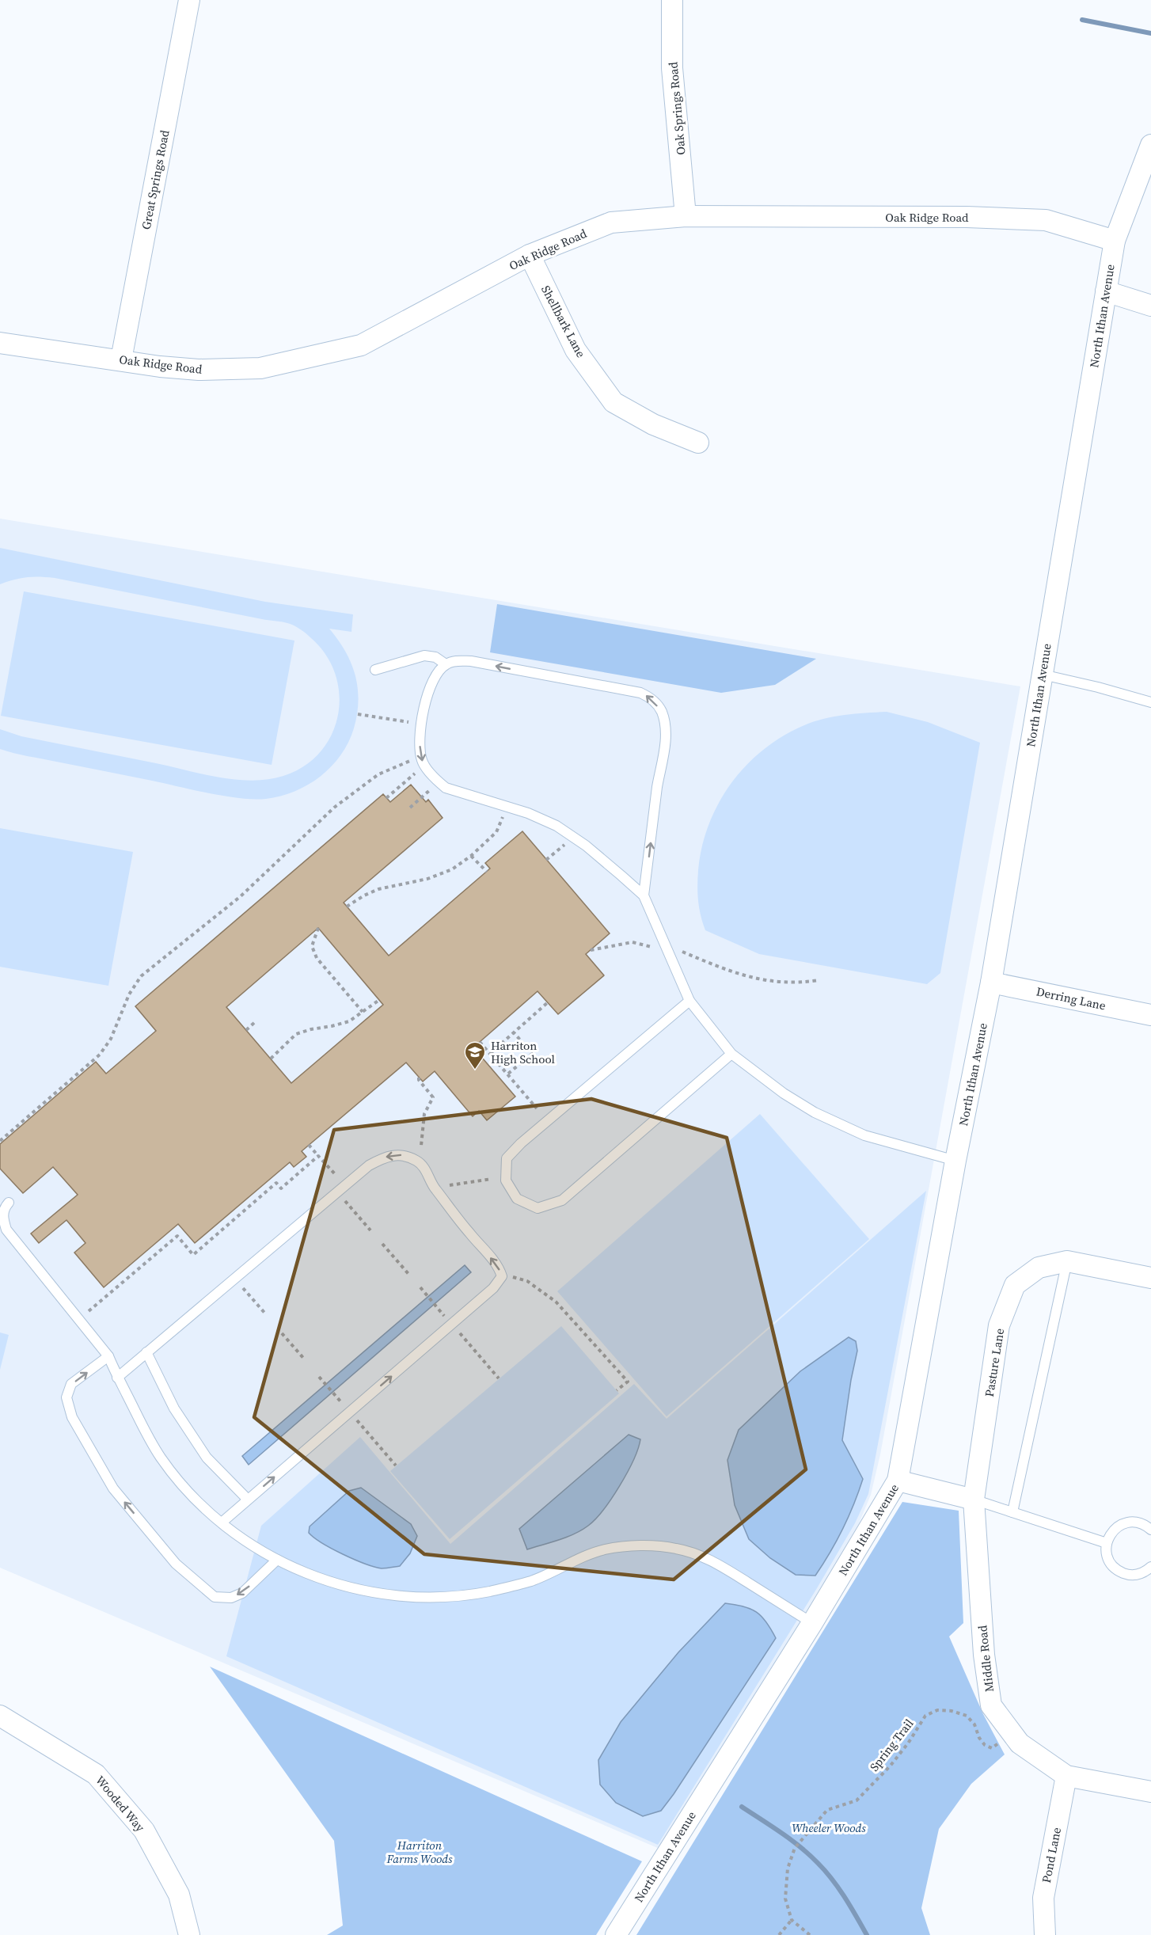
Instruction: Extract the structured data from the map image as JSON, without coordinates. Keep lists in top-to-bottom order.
{
  "streets": {
    "street": [
      "Oak Springs Road",
      "Great Springs Road",
      "Oak Ridge Road",
      "North Ithan Avenue",
      "Shellbark Lane",
      "Derring Lane",
      "Pasture Lane",
      "Middle Road",
      "Wooded Way",
      "Pond Lane"
    ],
    "path": ["Spring Trail"]
  },
  "crossings": [
    ["Oak Springs Road", "Oak Ridge Road"],
    ["Great Springs Road", "Oak Ridge Road"],
    ["Oak Ridge Road", "North Ithan Avenue"],
    ["Oak Ridge Road", "Shellbark Lane"],
    ["North Ithan Avenue", "Derring Lane"],
    ["Pasture Lane", "Middle Road"],
    ["Middle Road", "Spring Trail"],
    ["Middle Road", "Pond Lane"]
  ],
  "parks": ["Wheeler Woods", "Harriton Farms Woods"],
  "places": {
    "school or university": ["Harriton High School"]
  }
}
